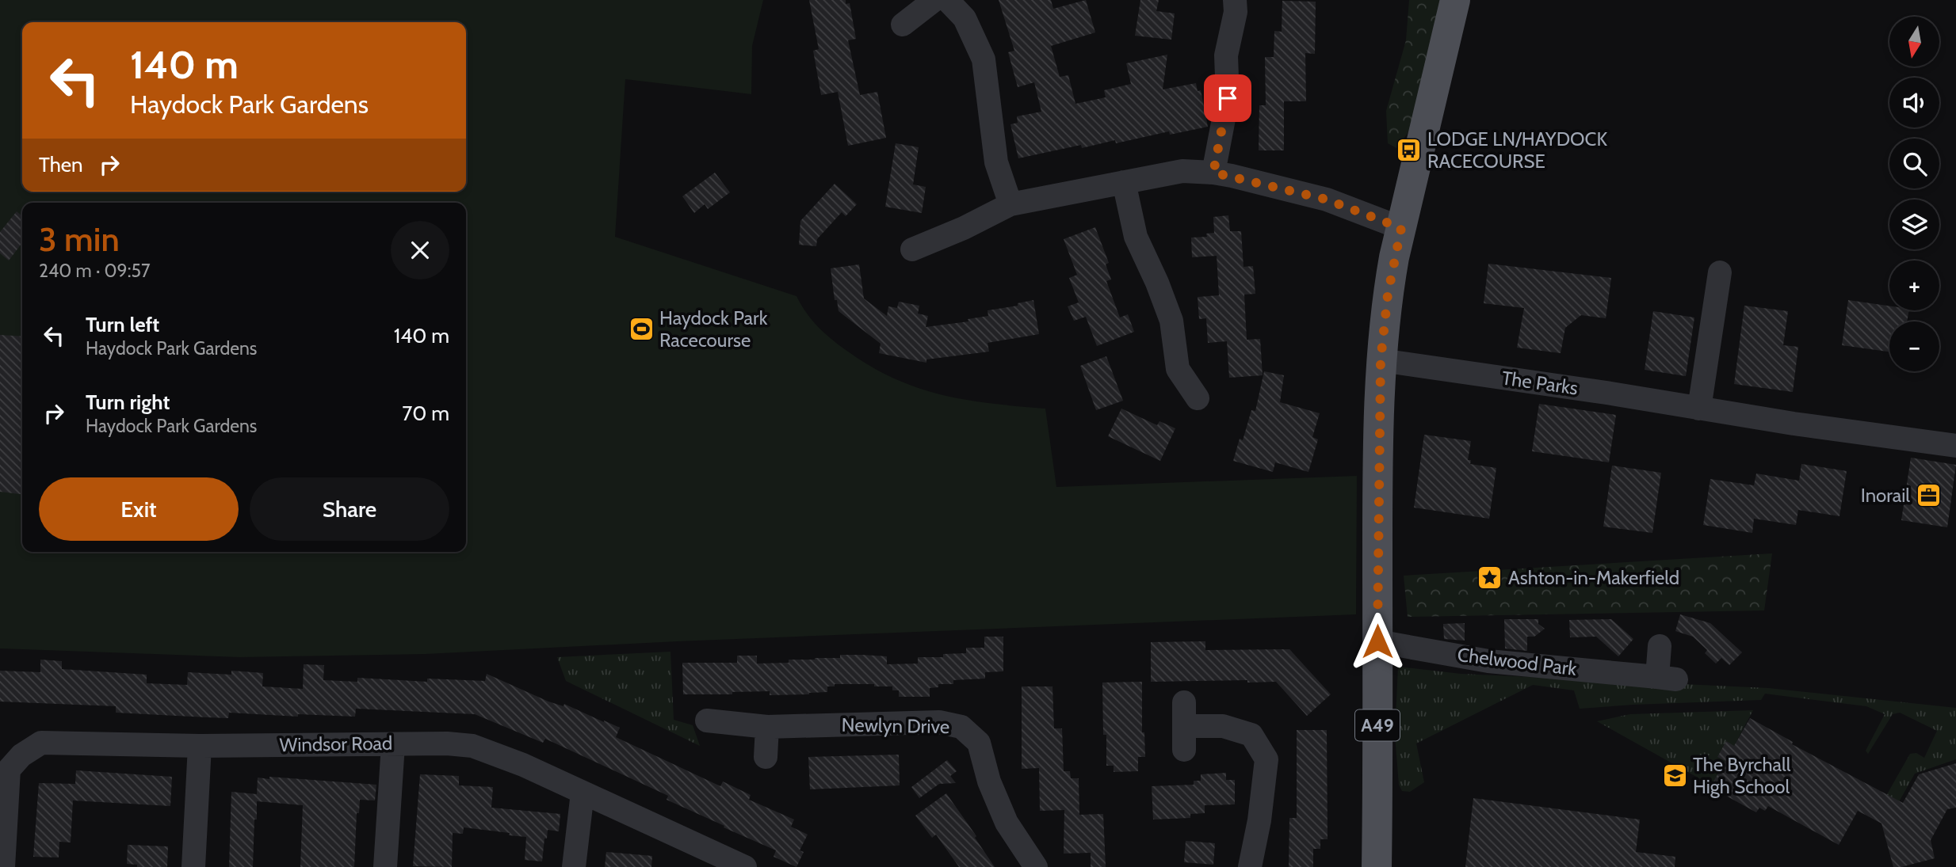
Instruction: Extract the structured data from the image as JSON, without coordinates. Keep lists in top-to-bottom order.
{
  "streets": {
    "main road": ["A49"],
    "street": [
      "The Parks",
      "Chelwood Park",
      "Newlyn Drive",
      "Windsor Road"
    ]
  },
  "crossings": [
    ["The Parks", "A49"],
    ["Chelwood Park", "A49"]
  ],
  "places": {
    "bus stop": ["LODGE LN/HAYDOCK RACECOURSE"],
    "sports": ["Haydock Park Racecourse"],
    "office": ["Inorail"],
    "place": ["Ashton-in-Makerfield"],
    "school or university": ["The Byrchall High School"]
  },
  "north": "bottom",
  "page": {
    "map_buttons": ["+", "−"],
    "turn": ["140 m", "Haydock Park Gardens"],
    "then": "Then",
    "heading": ["3 min", "240 m · 09:57"],
    "list": [
      {
        "name": "Turn left",
        "note": "Haydock Park Gardens",
        "value": "140 m"
      },
      {
        "name": "Turn right",
        "note": "Haydock Park Gardens",
        "value": "70 m"
      }
    ],
    "buttons": ["Exit", "Share"]
  }
}
